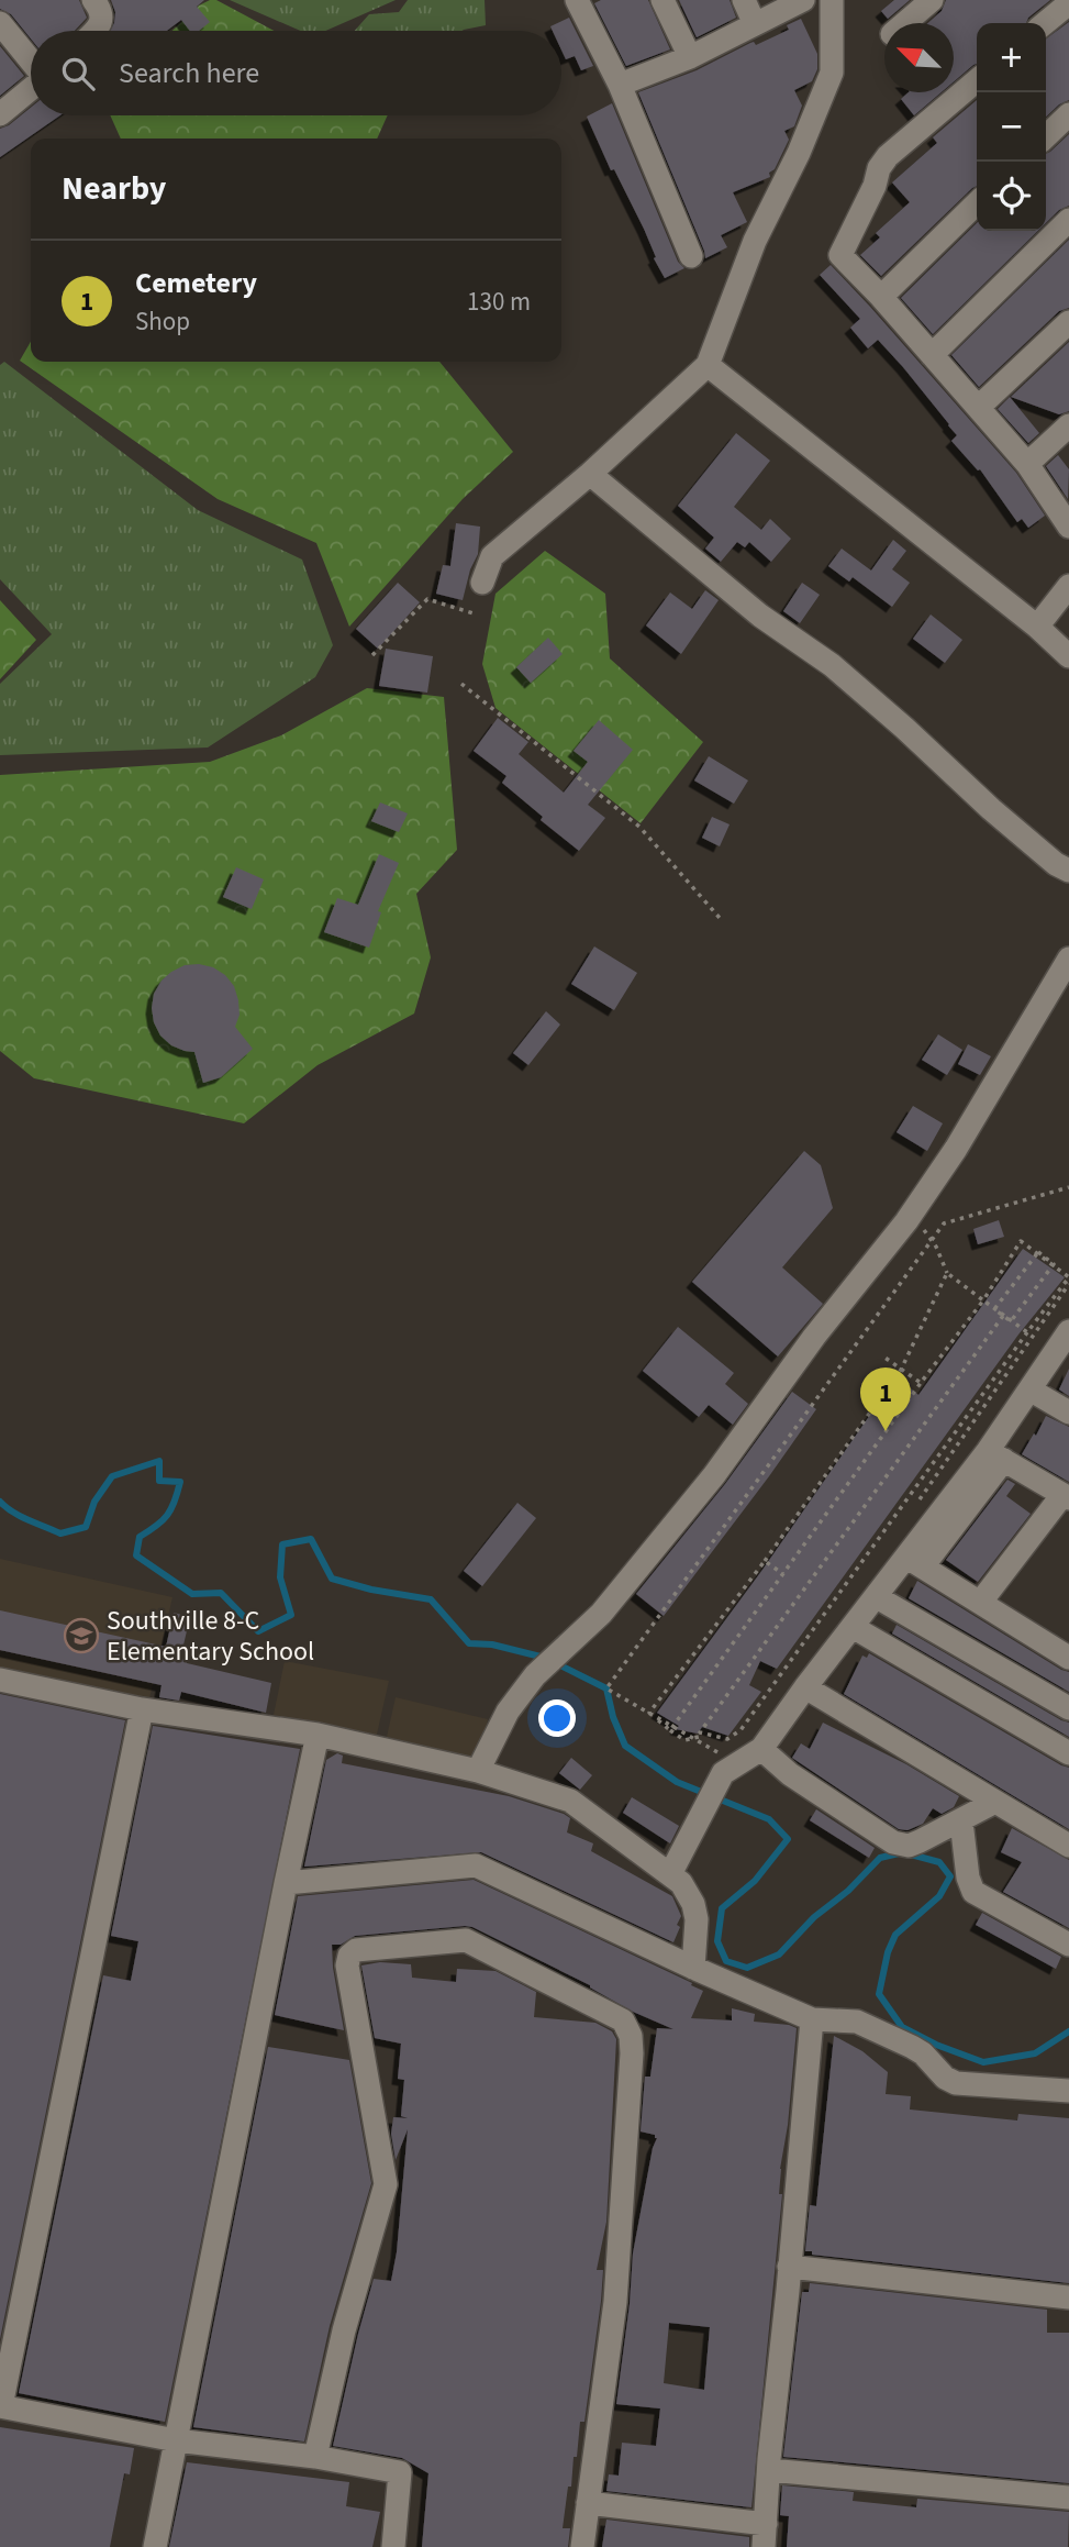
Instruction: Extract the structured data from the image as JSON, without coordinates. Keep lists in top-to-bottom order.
{
  "places": {
    "school or university": ["Southville 8-C Elementary School"]
  },
  "north": "top left",
  "page": {
    "map_buttons": ["+", "−"],
    "search": "Search here",
    "heading": "Nearby",
    "list": [
      {
        "mark": "1",
        "name": "Cemetery",
        "note": "Shop",
        "value": "130 m"
      }
    ],
    "pins": "1"
  }
}
